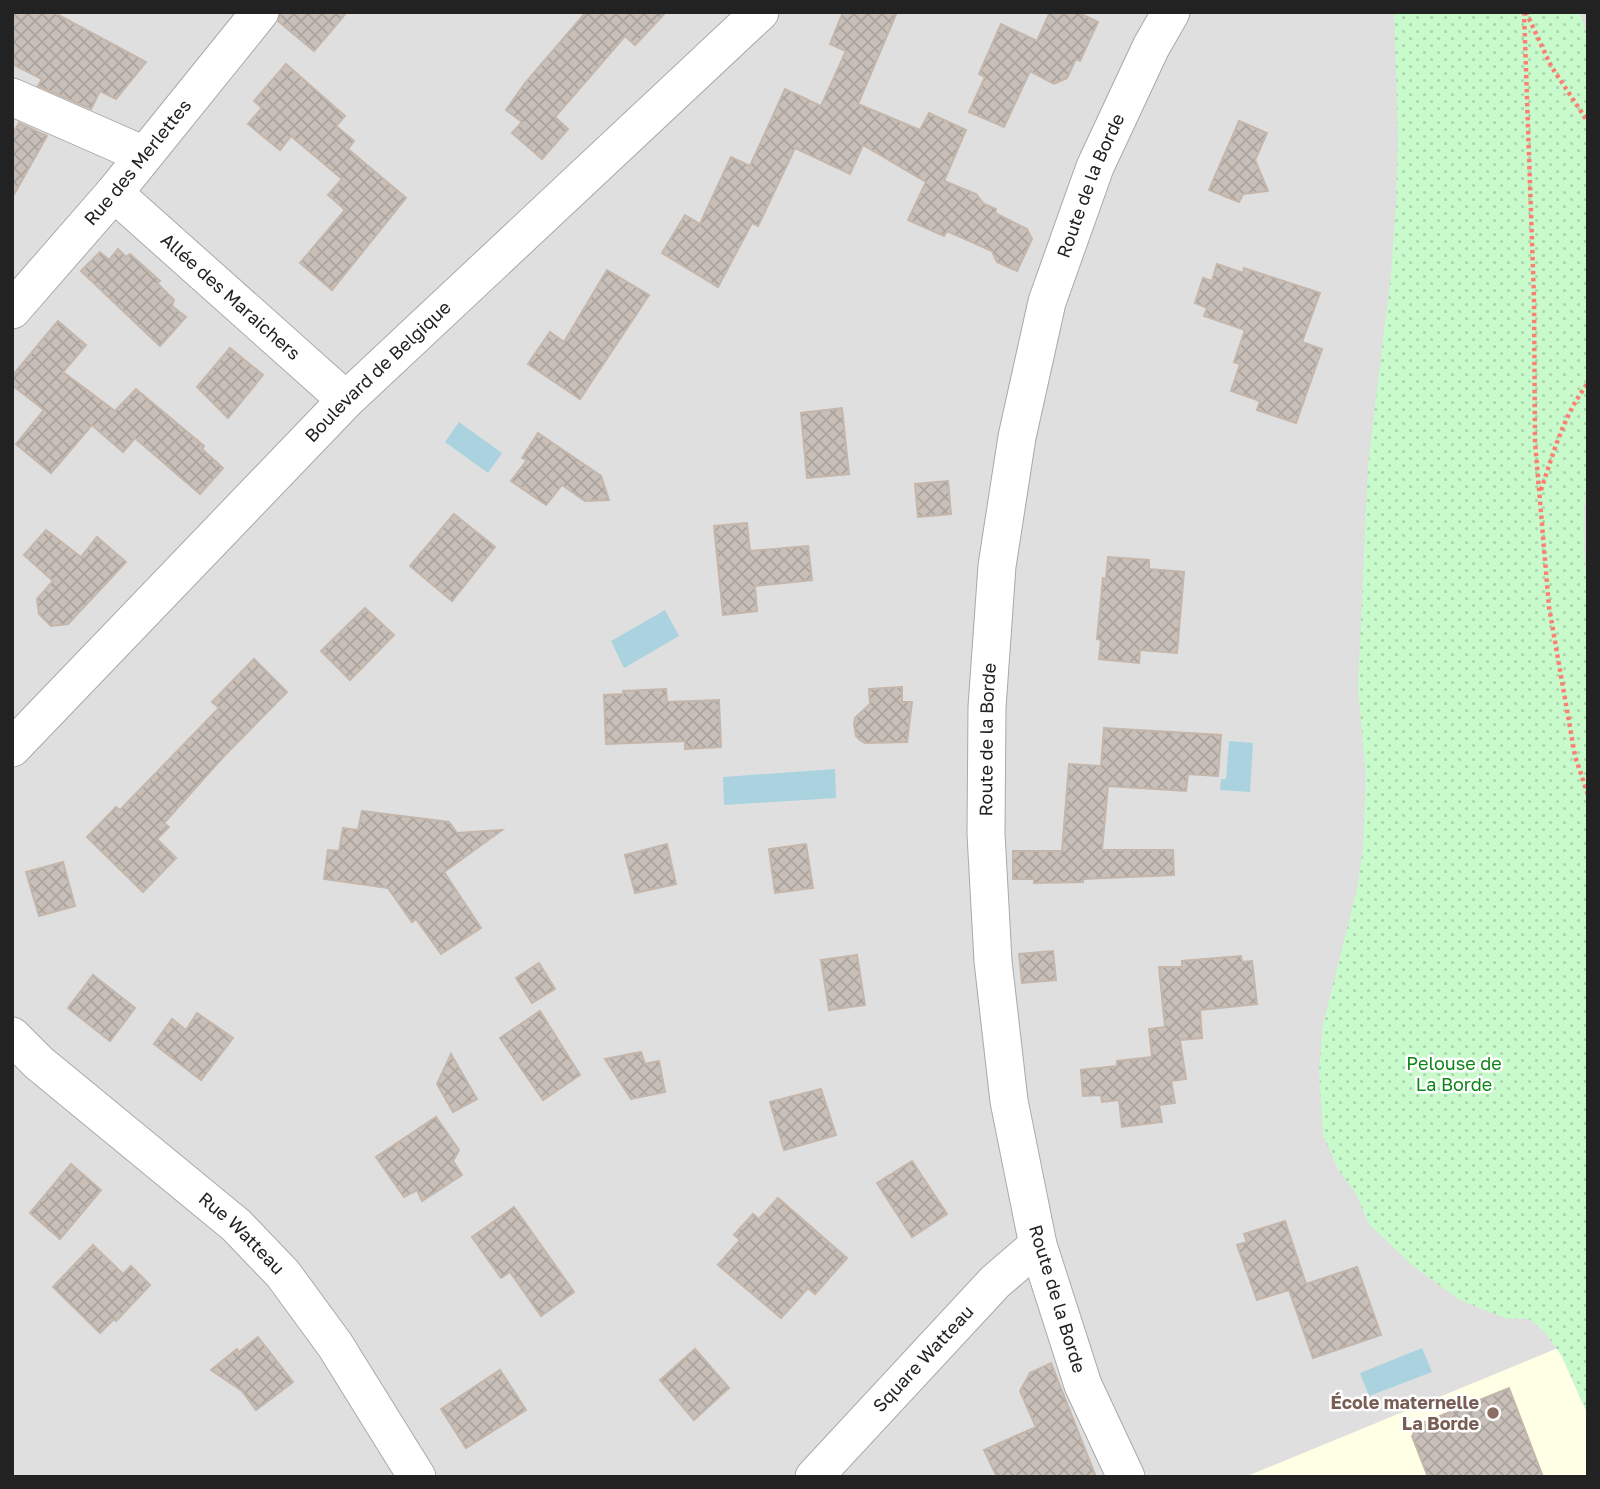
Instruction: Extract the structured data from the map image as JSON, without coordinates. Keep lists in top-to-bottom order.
{
  "streets": {
    "street": [
      "Rue des Merlettes",
      "Route de la Borde",
      "Allée des Maraichers",
      "Boulevard de Belgique",
      "Rue Watteau",
      "Square Watteau"
    ]
  },
  "crossings": [
    ["Rue des Merlettes", "Allée des Maraichers"],
    ["Route de la Borde", "Square Watteau"],
    ["Allée des Maraichers", "Boulevard de Belgique"]
  ],
  "parks": ["Pelouse de La Borde"],
  "places": ["École maternelle La Borde"]
}
